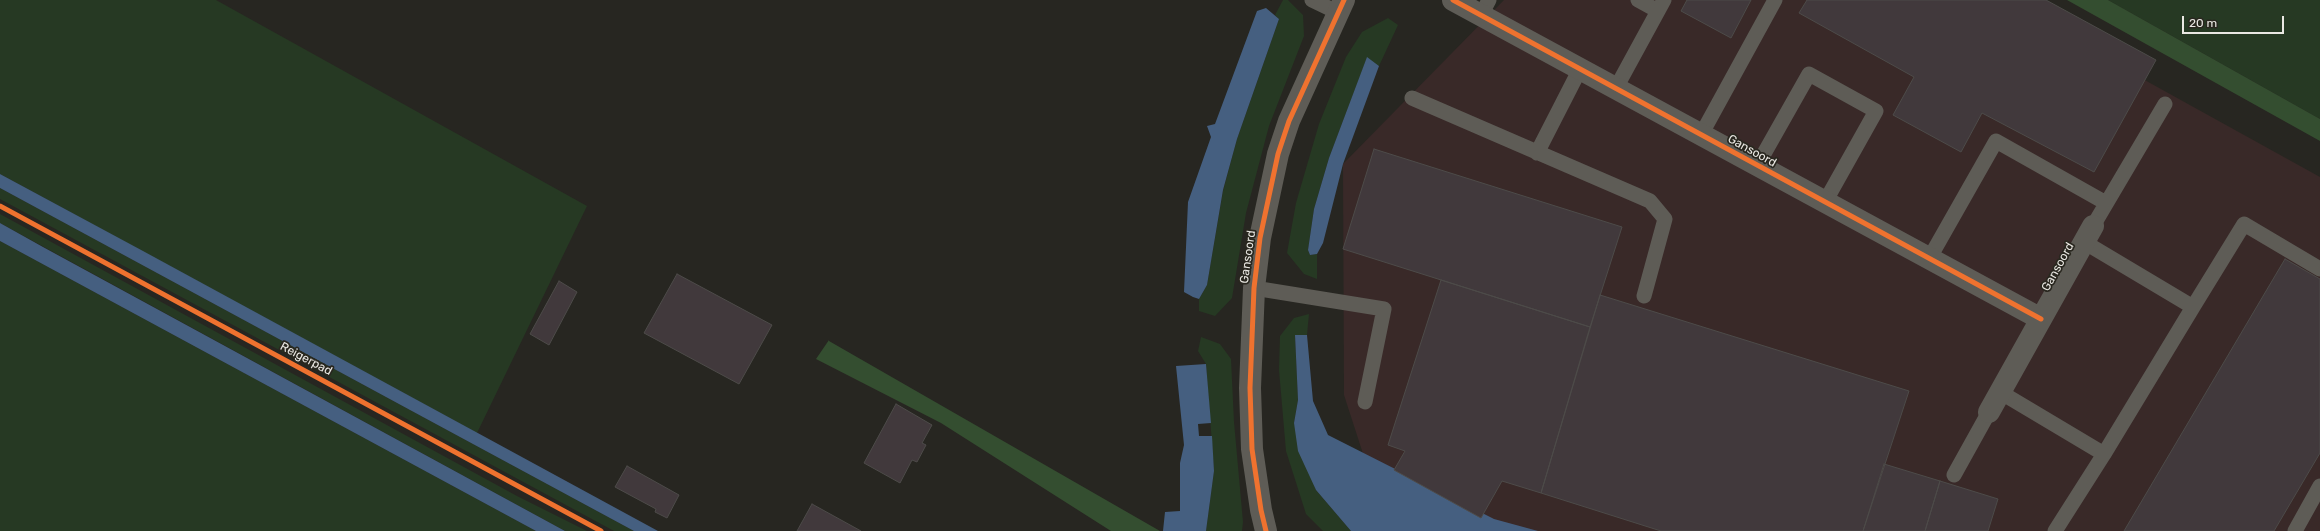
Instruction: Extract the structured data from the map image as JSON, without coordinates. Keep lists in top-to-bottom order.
{
  "streets": {
    "street": ["Gansoord"],
    "cycle path": ["Reigerpad"]
  },
  "scale_bar": "20 m"
}
